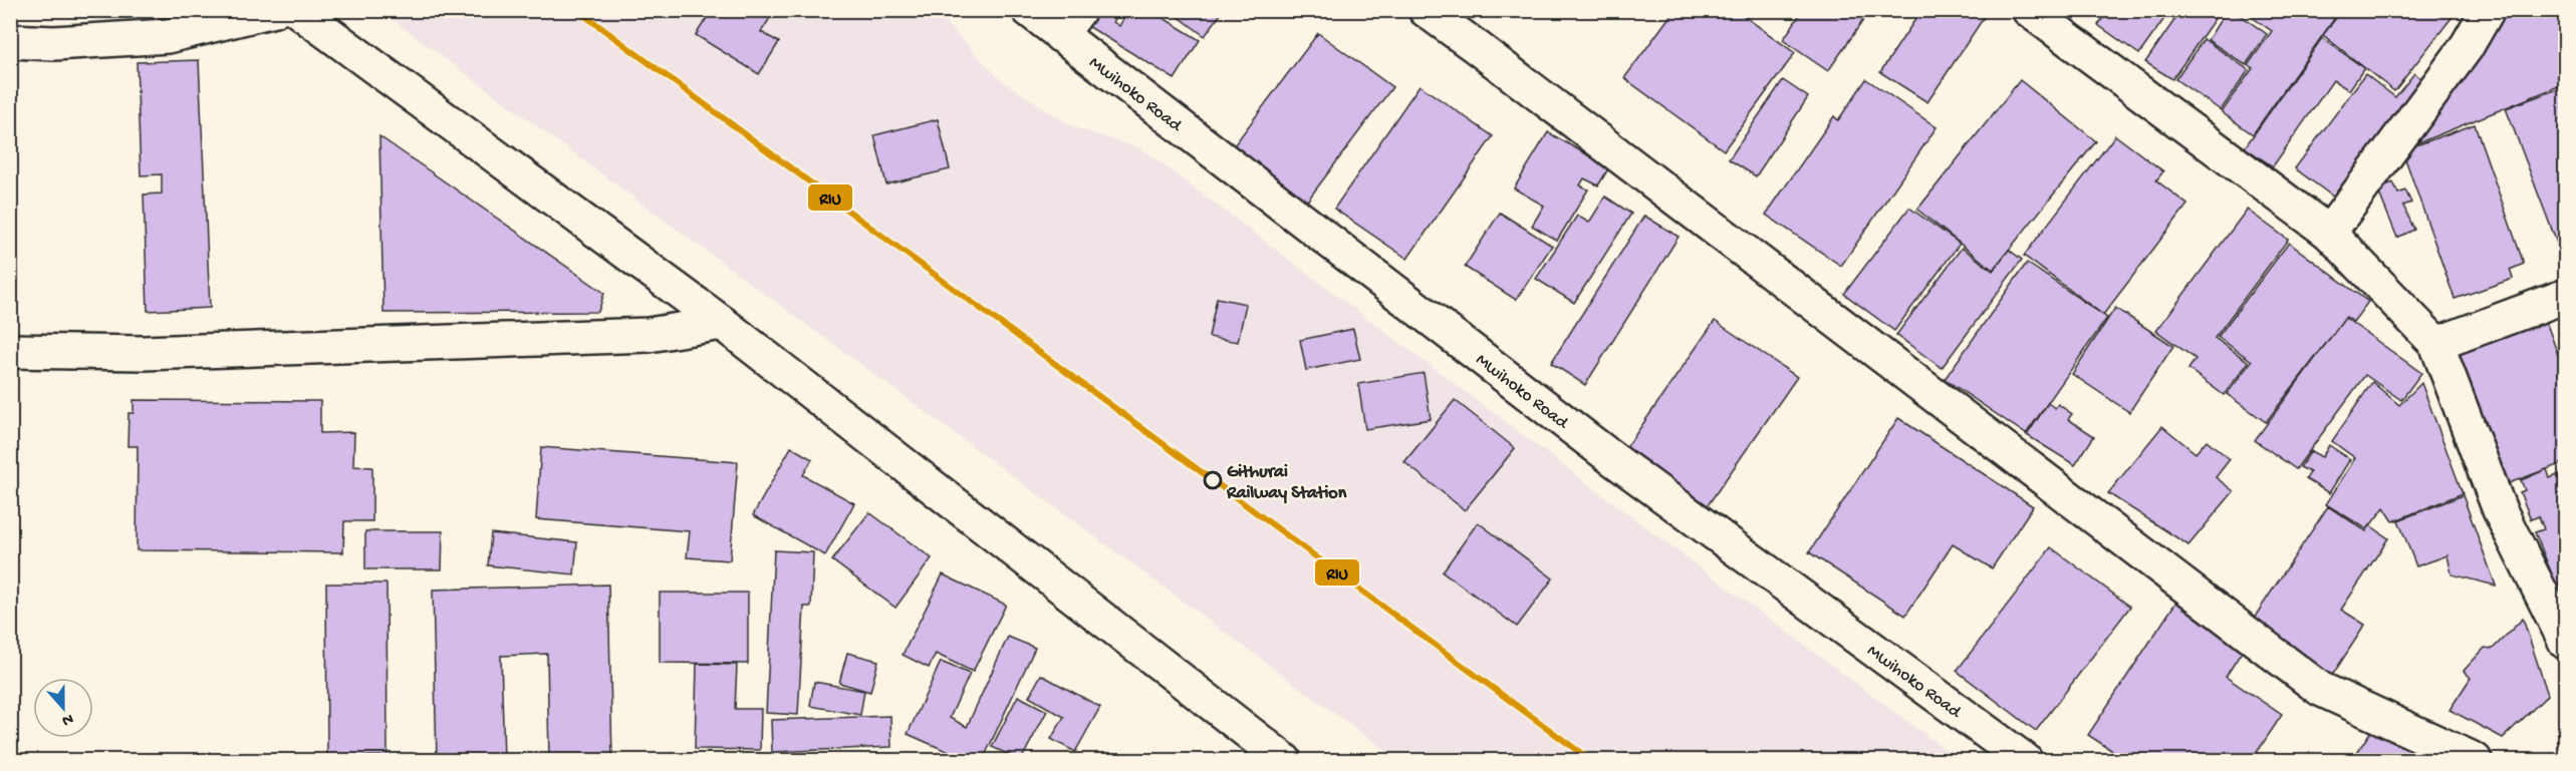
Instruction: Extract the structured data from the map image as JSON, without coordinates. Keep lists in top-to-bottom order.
{
  "streets": {
    "street": ["Mwihoko Road"]
  },
  "places": ["Githurai Railway Station"],
  "lines": ["transit line RIU"],
  "north": "bottom"
}
